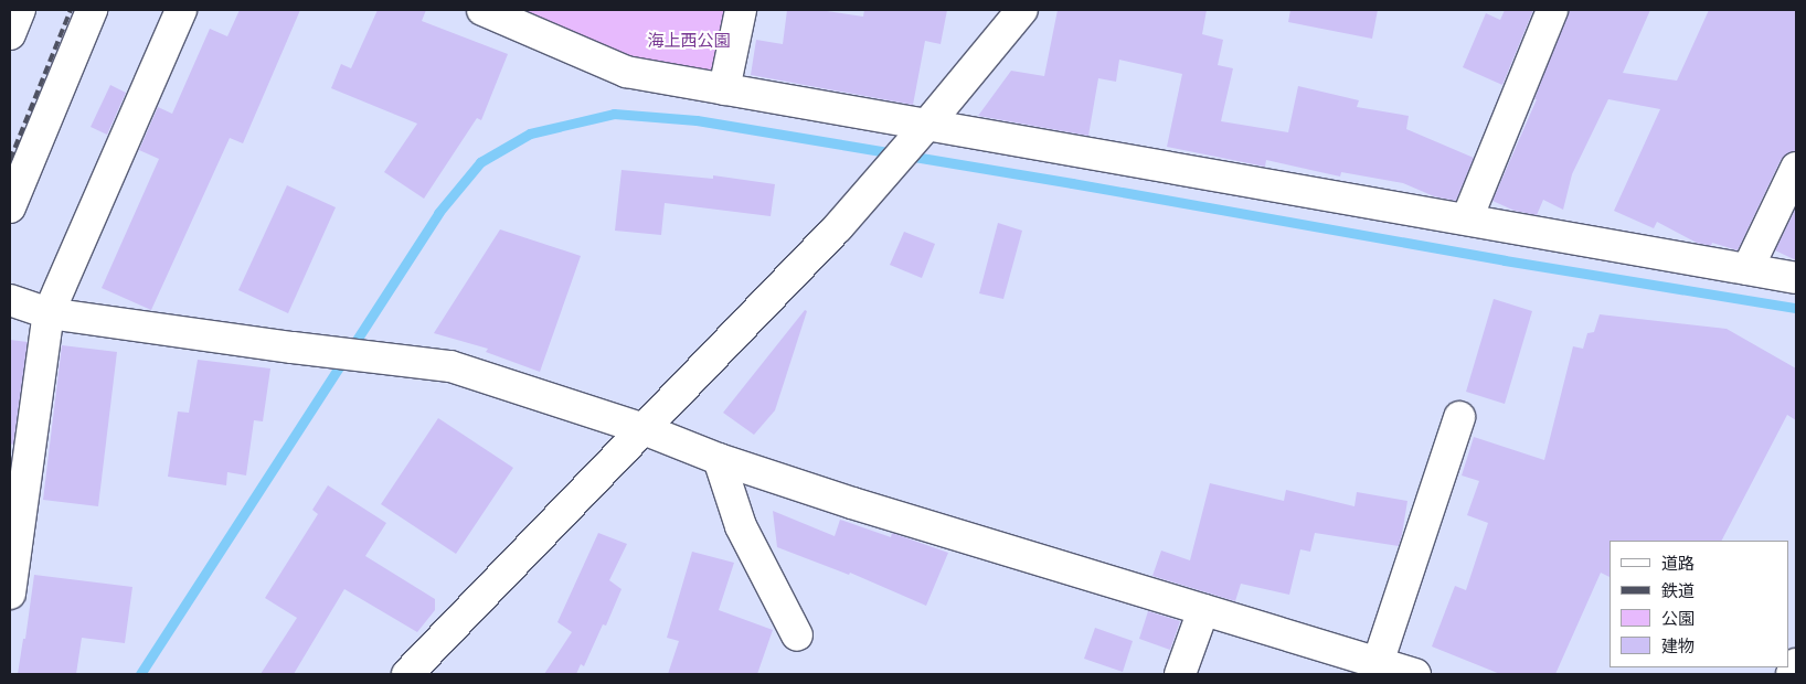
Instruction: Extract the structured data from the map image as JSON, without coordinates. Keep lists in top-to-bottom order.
{
  "parks": ["海上西公園"],
  "legend": [
    "道路",
    "鉄道",
    "公園",
    "建物"
  ]
}
